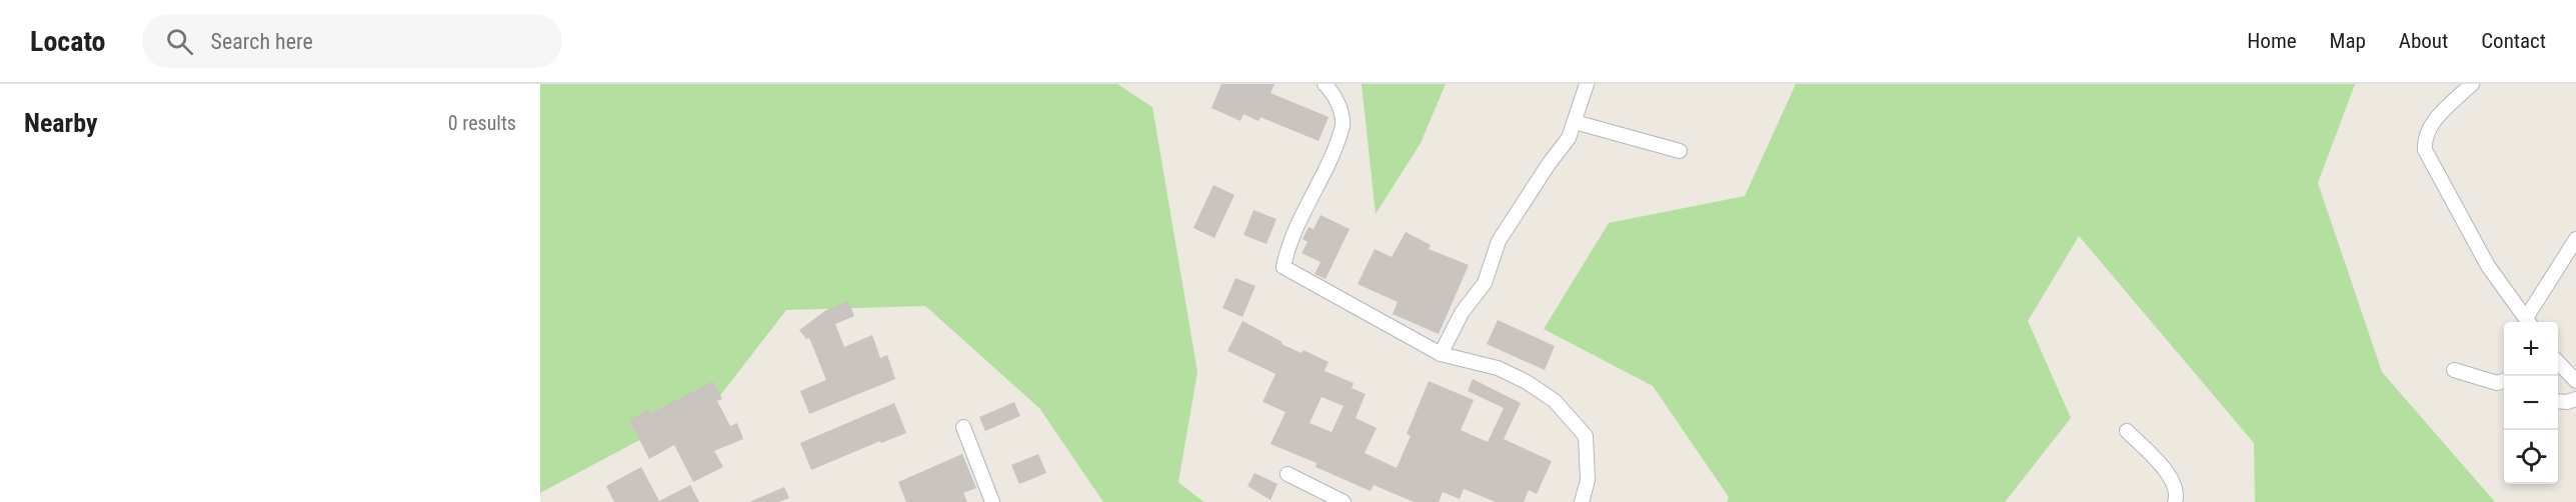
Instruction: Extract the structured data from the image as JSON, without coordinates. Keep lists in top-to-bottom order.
{
  "page": {
    "header": "Locato",
    "search": "Search here",
    "nav": [
      "Home",
      "Map",
      "About",
      "Contact"
    ],
    "heading": ["Nearby", "0 results"],
    "map_buttons": ["+", "−"]
  }
}
